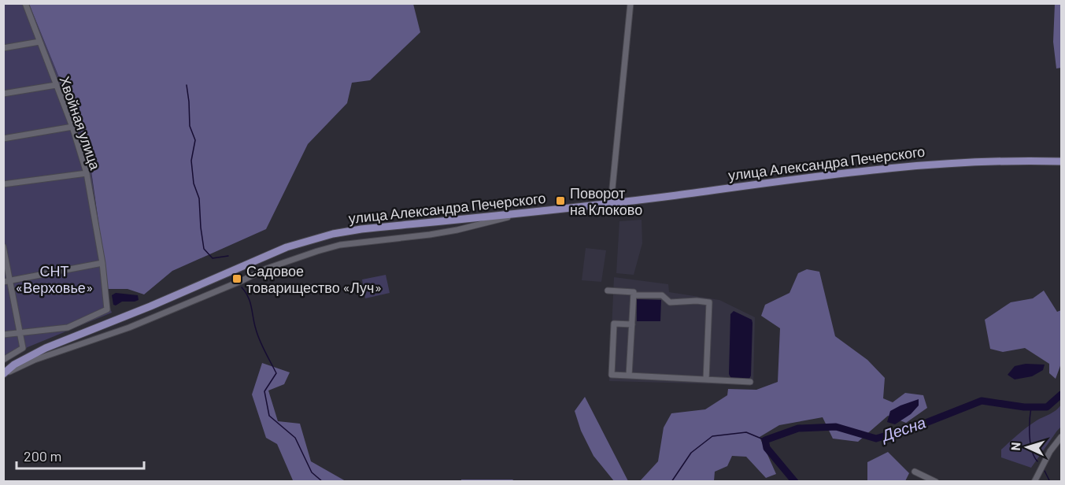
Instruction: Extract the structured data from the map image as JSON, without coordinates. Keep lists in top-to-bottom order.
{
  "streets": {
    "main road": ["улица Александра Печерского"],
    "street": ["Хвойная улица"]
  },
  "water": ["Десна"],
  "parks": ["СНТ «Верховье»"],
  "places": {
    "transit": ["Поворот на Клоково", "Садовое товарищество «Луч»"]
  },
  "scale_bar": "200 m",
  "north": "left"
}
